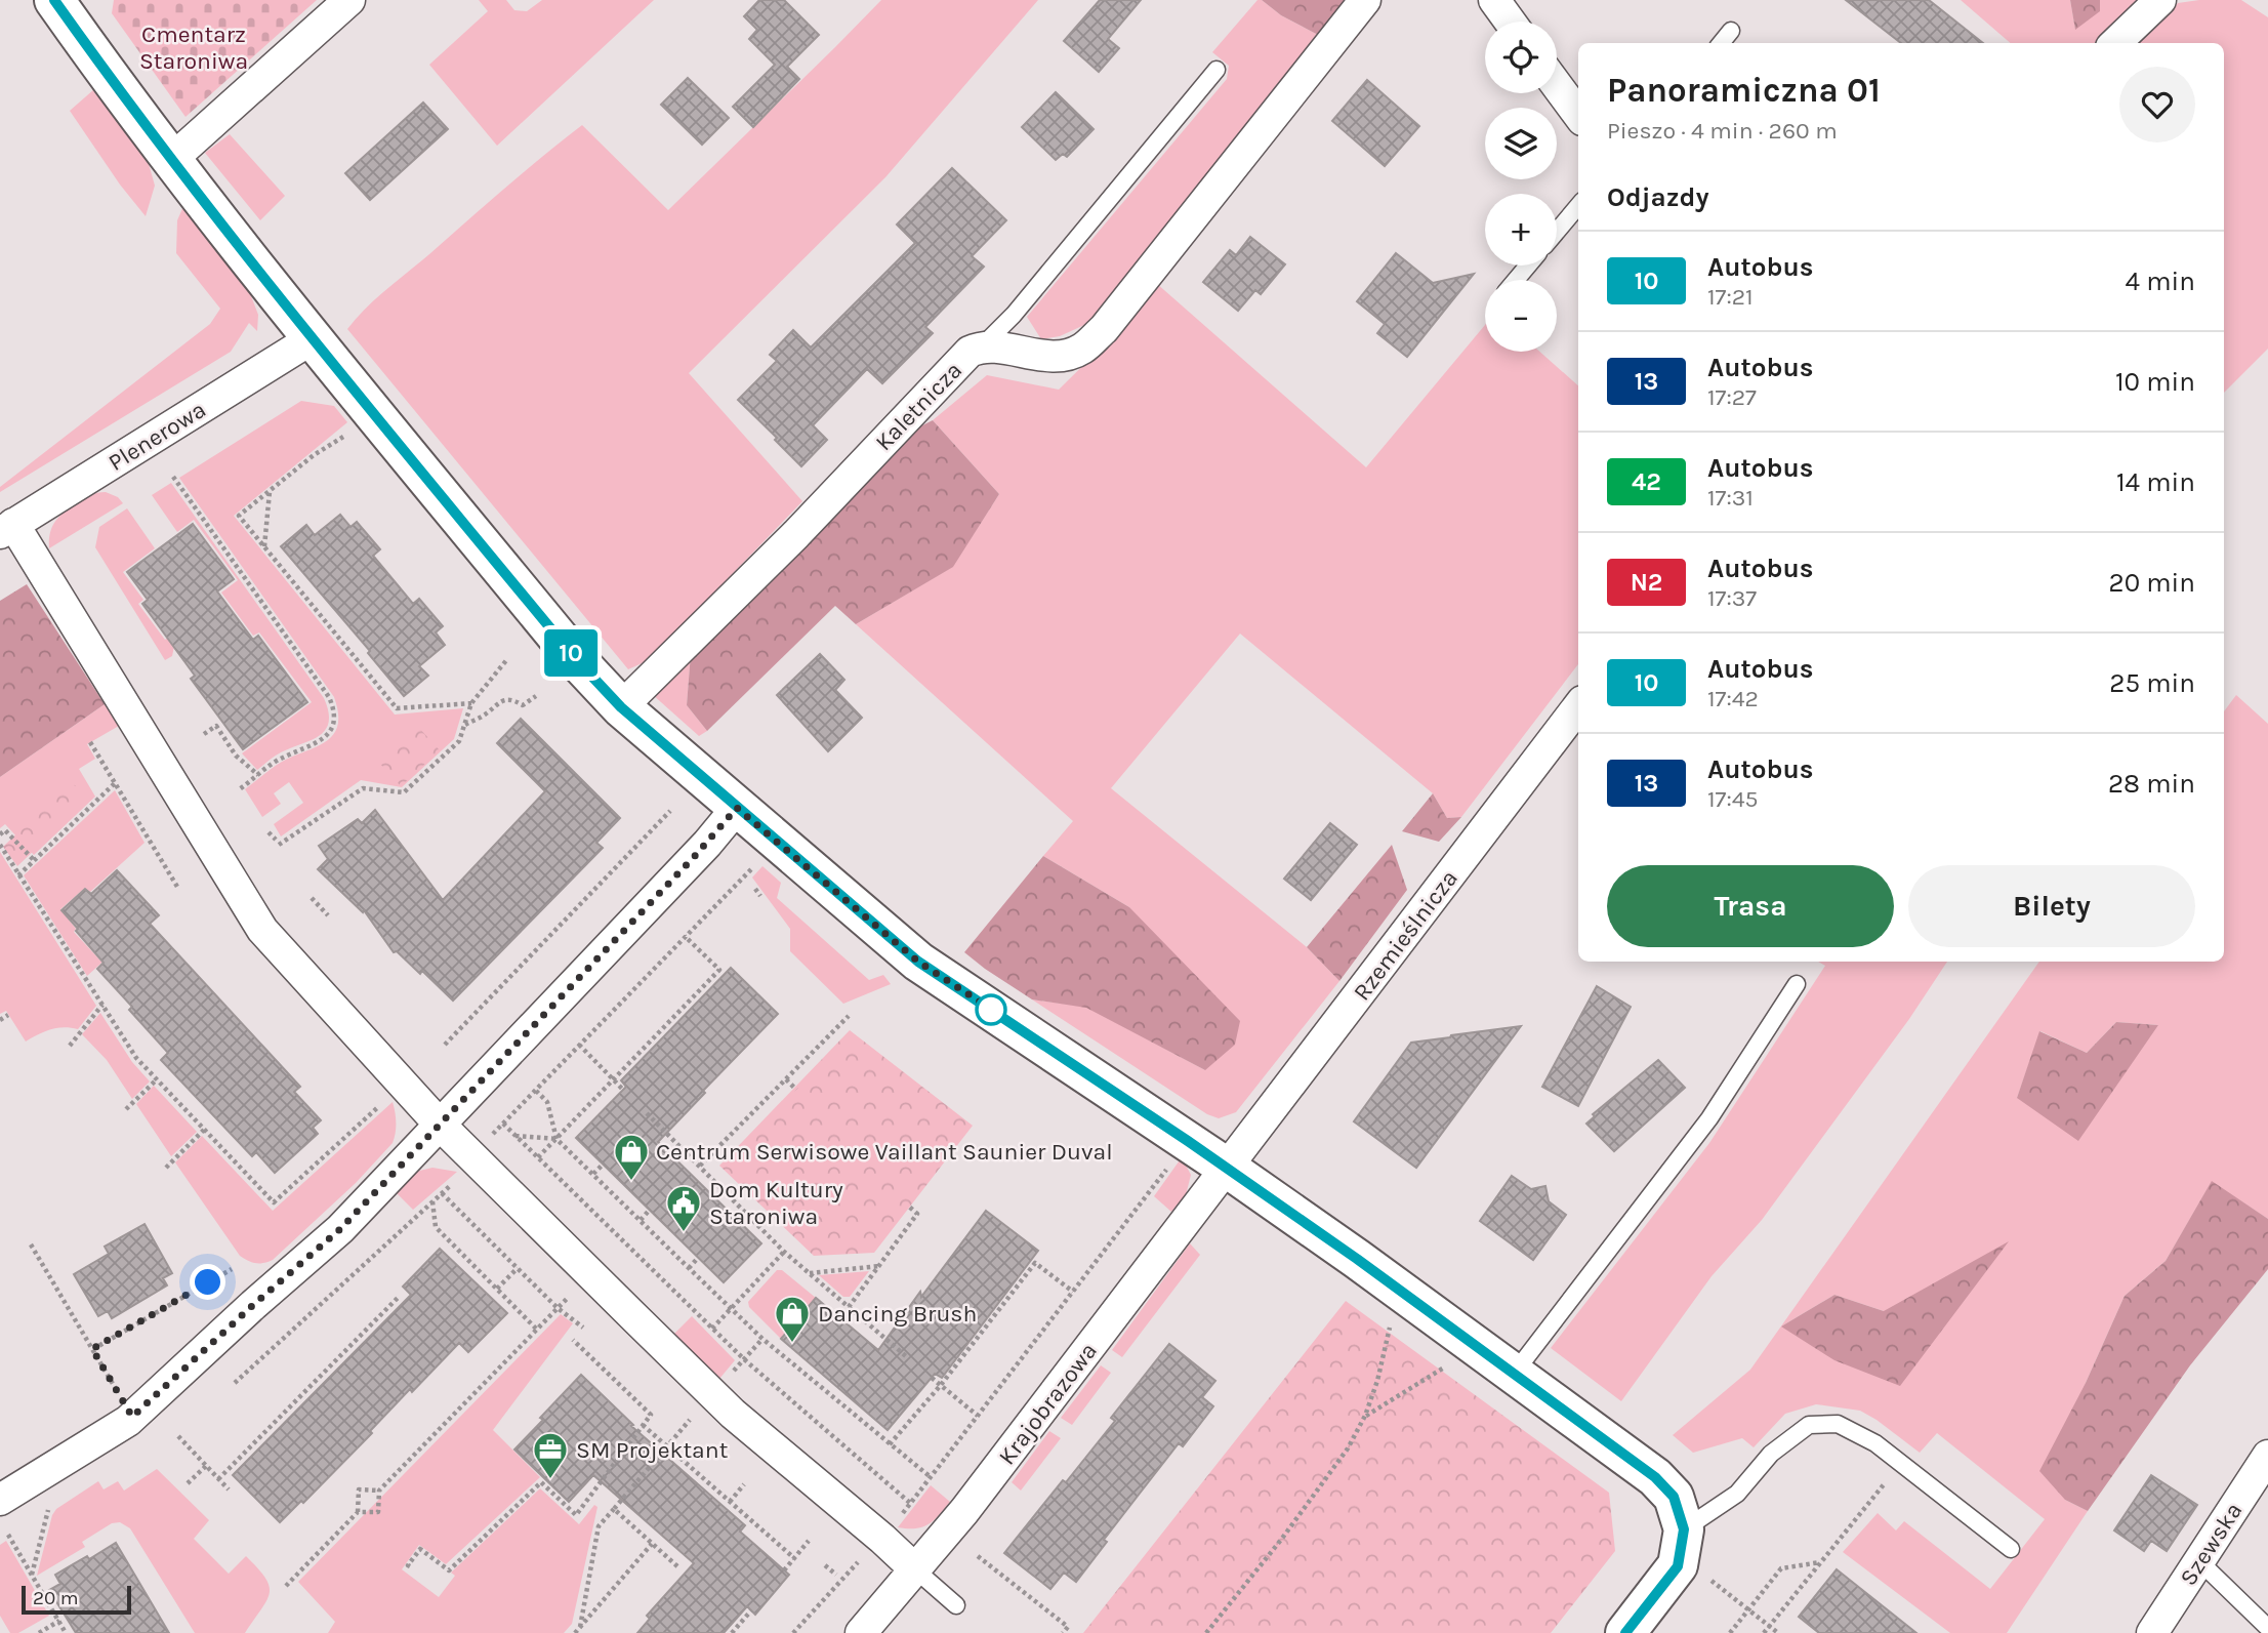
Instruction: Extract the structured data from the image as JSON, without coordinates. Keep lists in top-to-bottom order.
{
  "streets": {
    "street": [
      "Kaletnicza",
      "Plenerowa",
      "Rzemieślnicza",
      "Krajobrazowa",
      "Szewska"
    ]
  },
  "crossings": [
    ["Rzemieślnicza", "Krajobrazowa"]
  ],
  "parks": ["Cmentarz Staroniwa"],
  "places": {
    "shop": ["Centrum Serwisowe Vaillant Saunier Duval", "Dancing Brush"],
    "public building": ["Dom Kultury Staroniwa"],
    "office": ["SM Projektant"]
  },
  "lines": ["bus line 10"],
  "scale_bar": "20 m",
  "page": {
    "on_map": "10",
    "map_buttons": ["+", "−"],
    "heading": [
      ["Panoramiczna 01", "Pieszo · 4 min · 260 m"],
      "Odjazdy"
    ],
    "list": [
      {
        "mark": "10",
        "name": "Autobus",
        "note": "17:21",
        "value": "4 min"
      },
      {
        "mark": "13",
        "name": "Autobus",
        "note": "17:27",
        "value": "10 min"
      },
      {
        "mark": "42",
        "name": "Autobus",
        "note": "17:31",
        "value": "14 min"
      },
      {
        "mark": "N2",
        "name": "Autobus",
        "note": "17:37",
        "value": "20 min"
      },
      {
        "mark": "10",
        "name": "Autobus",
        "note": "17:42",
        "value": "25 min"
      },
      {
        "mark": "13",
        "name": "Autobus",
        "note": "17:45",
        "value": "28 min"
      }
    ],
    "buttons": ["Trasa", "Bilety"],
    "scale": "20 m"
  }
}
